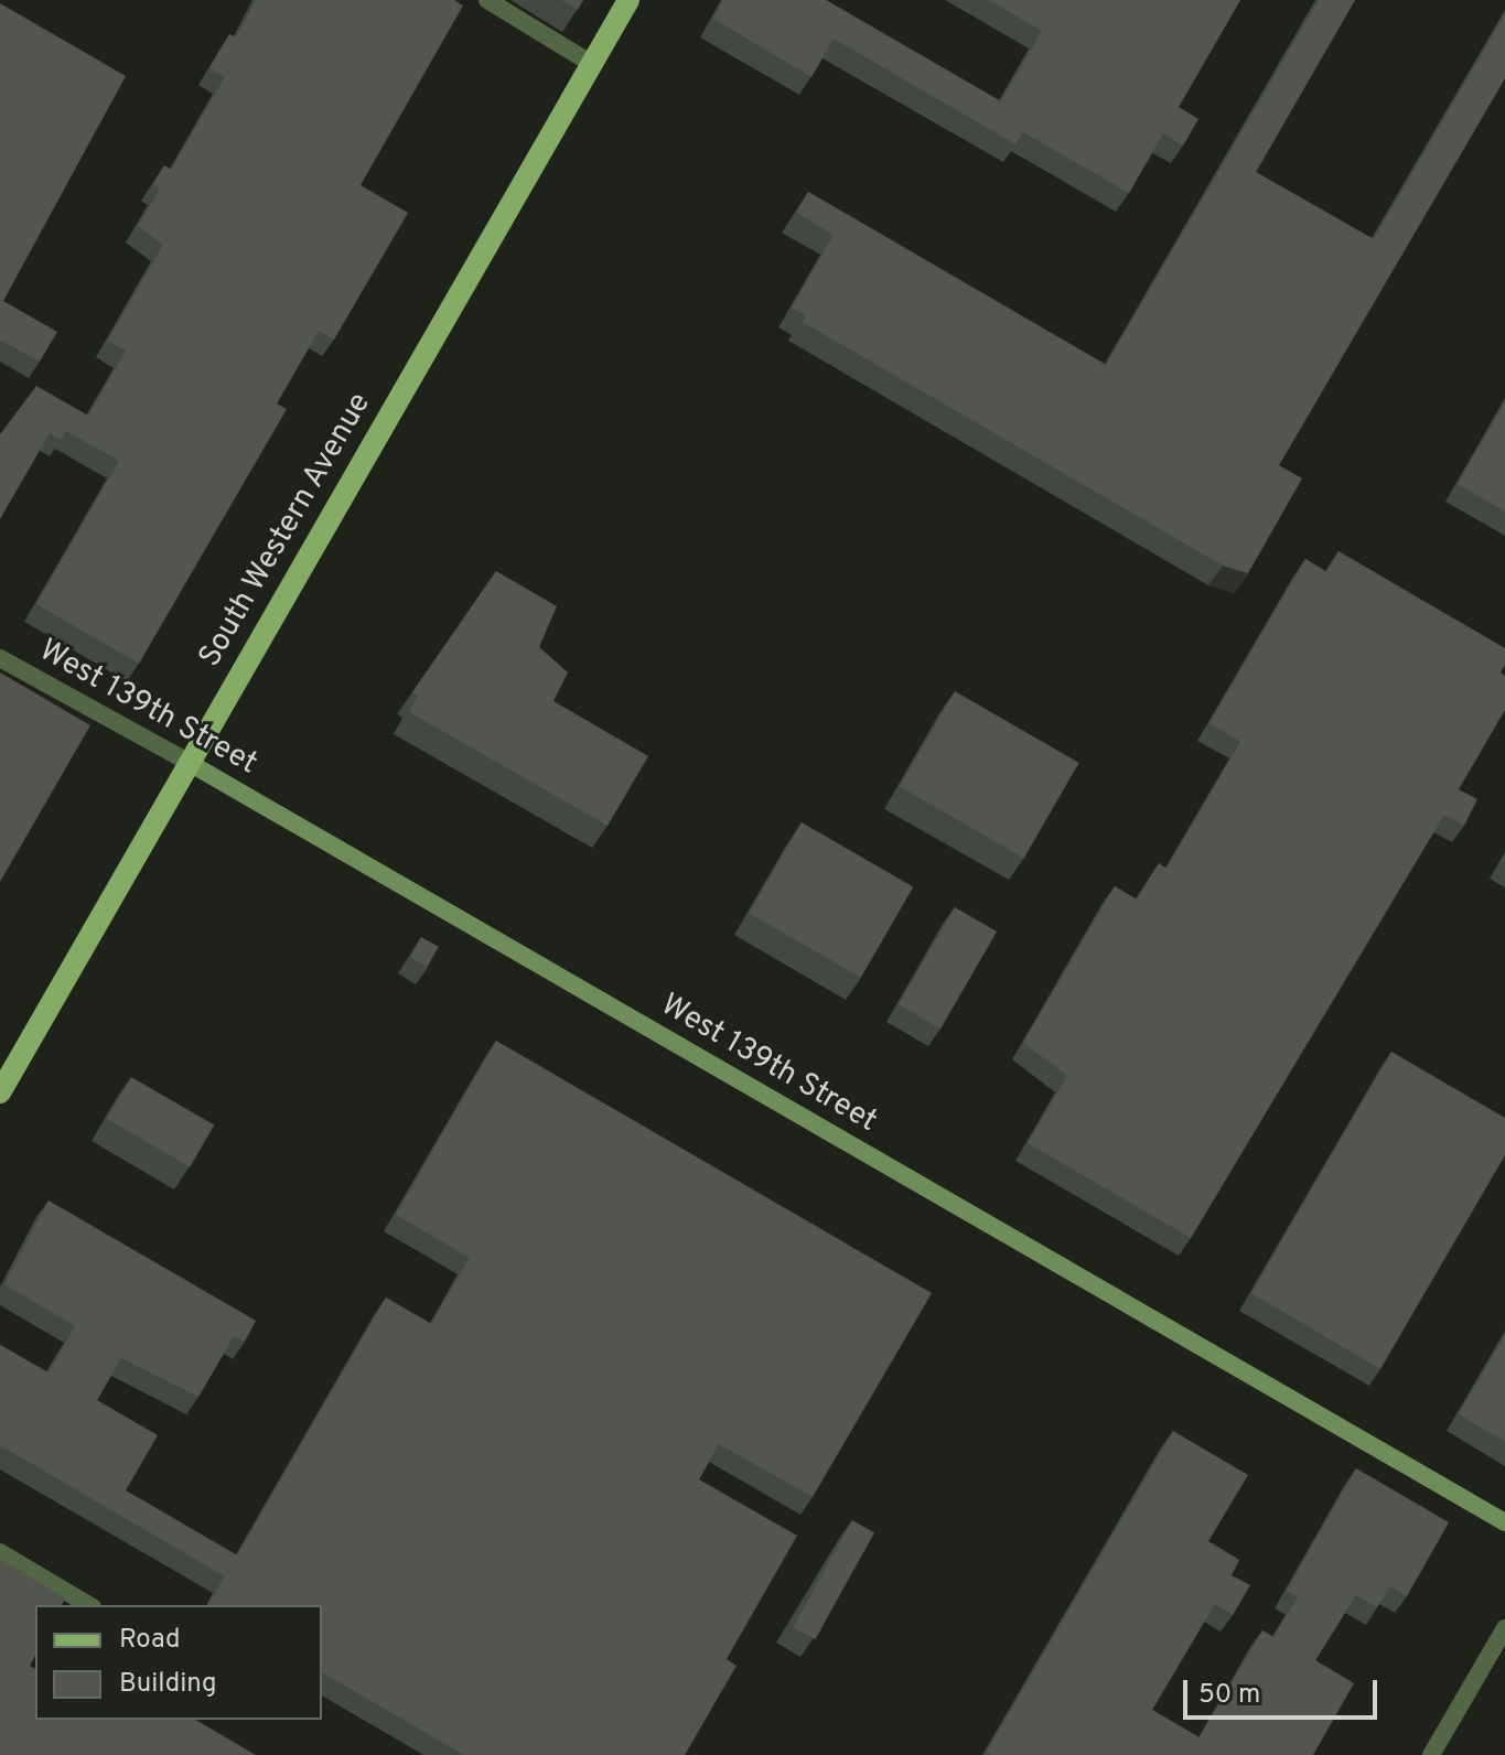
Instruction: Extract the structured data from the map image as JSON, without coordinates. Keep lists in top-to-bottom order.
{
  "streets": {
    "main road": ["South Western Avenue"],
    "street": ["West 139th Street"]
  },
  "crossings": [
    ["South Western Avenue", "West 139th Street"]
  ],
  "legend": ["Road", "Building"],
  "scale_bar": "50 m"
}
